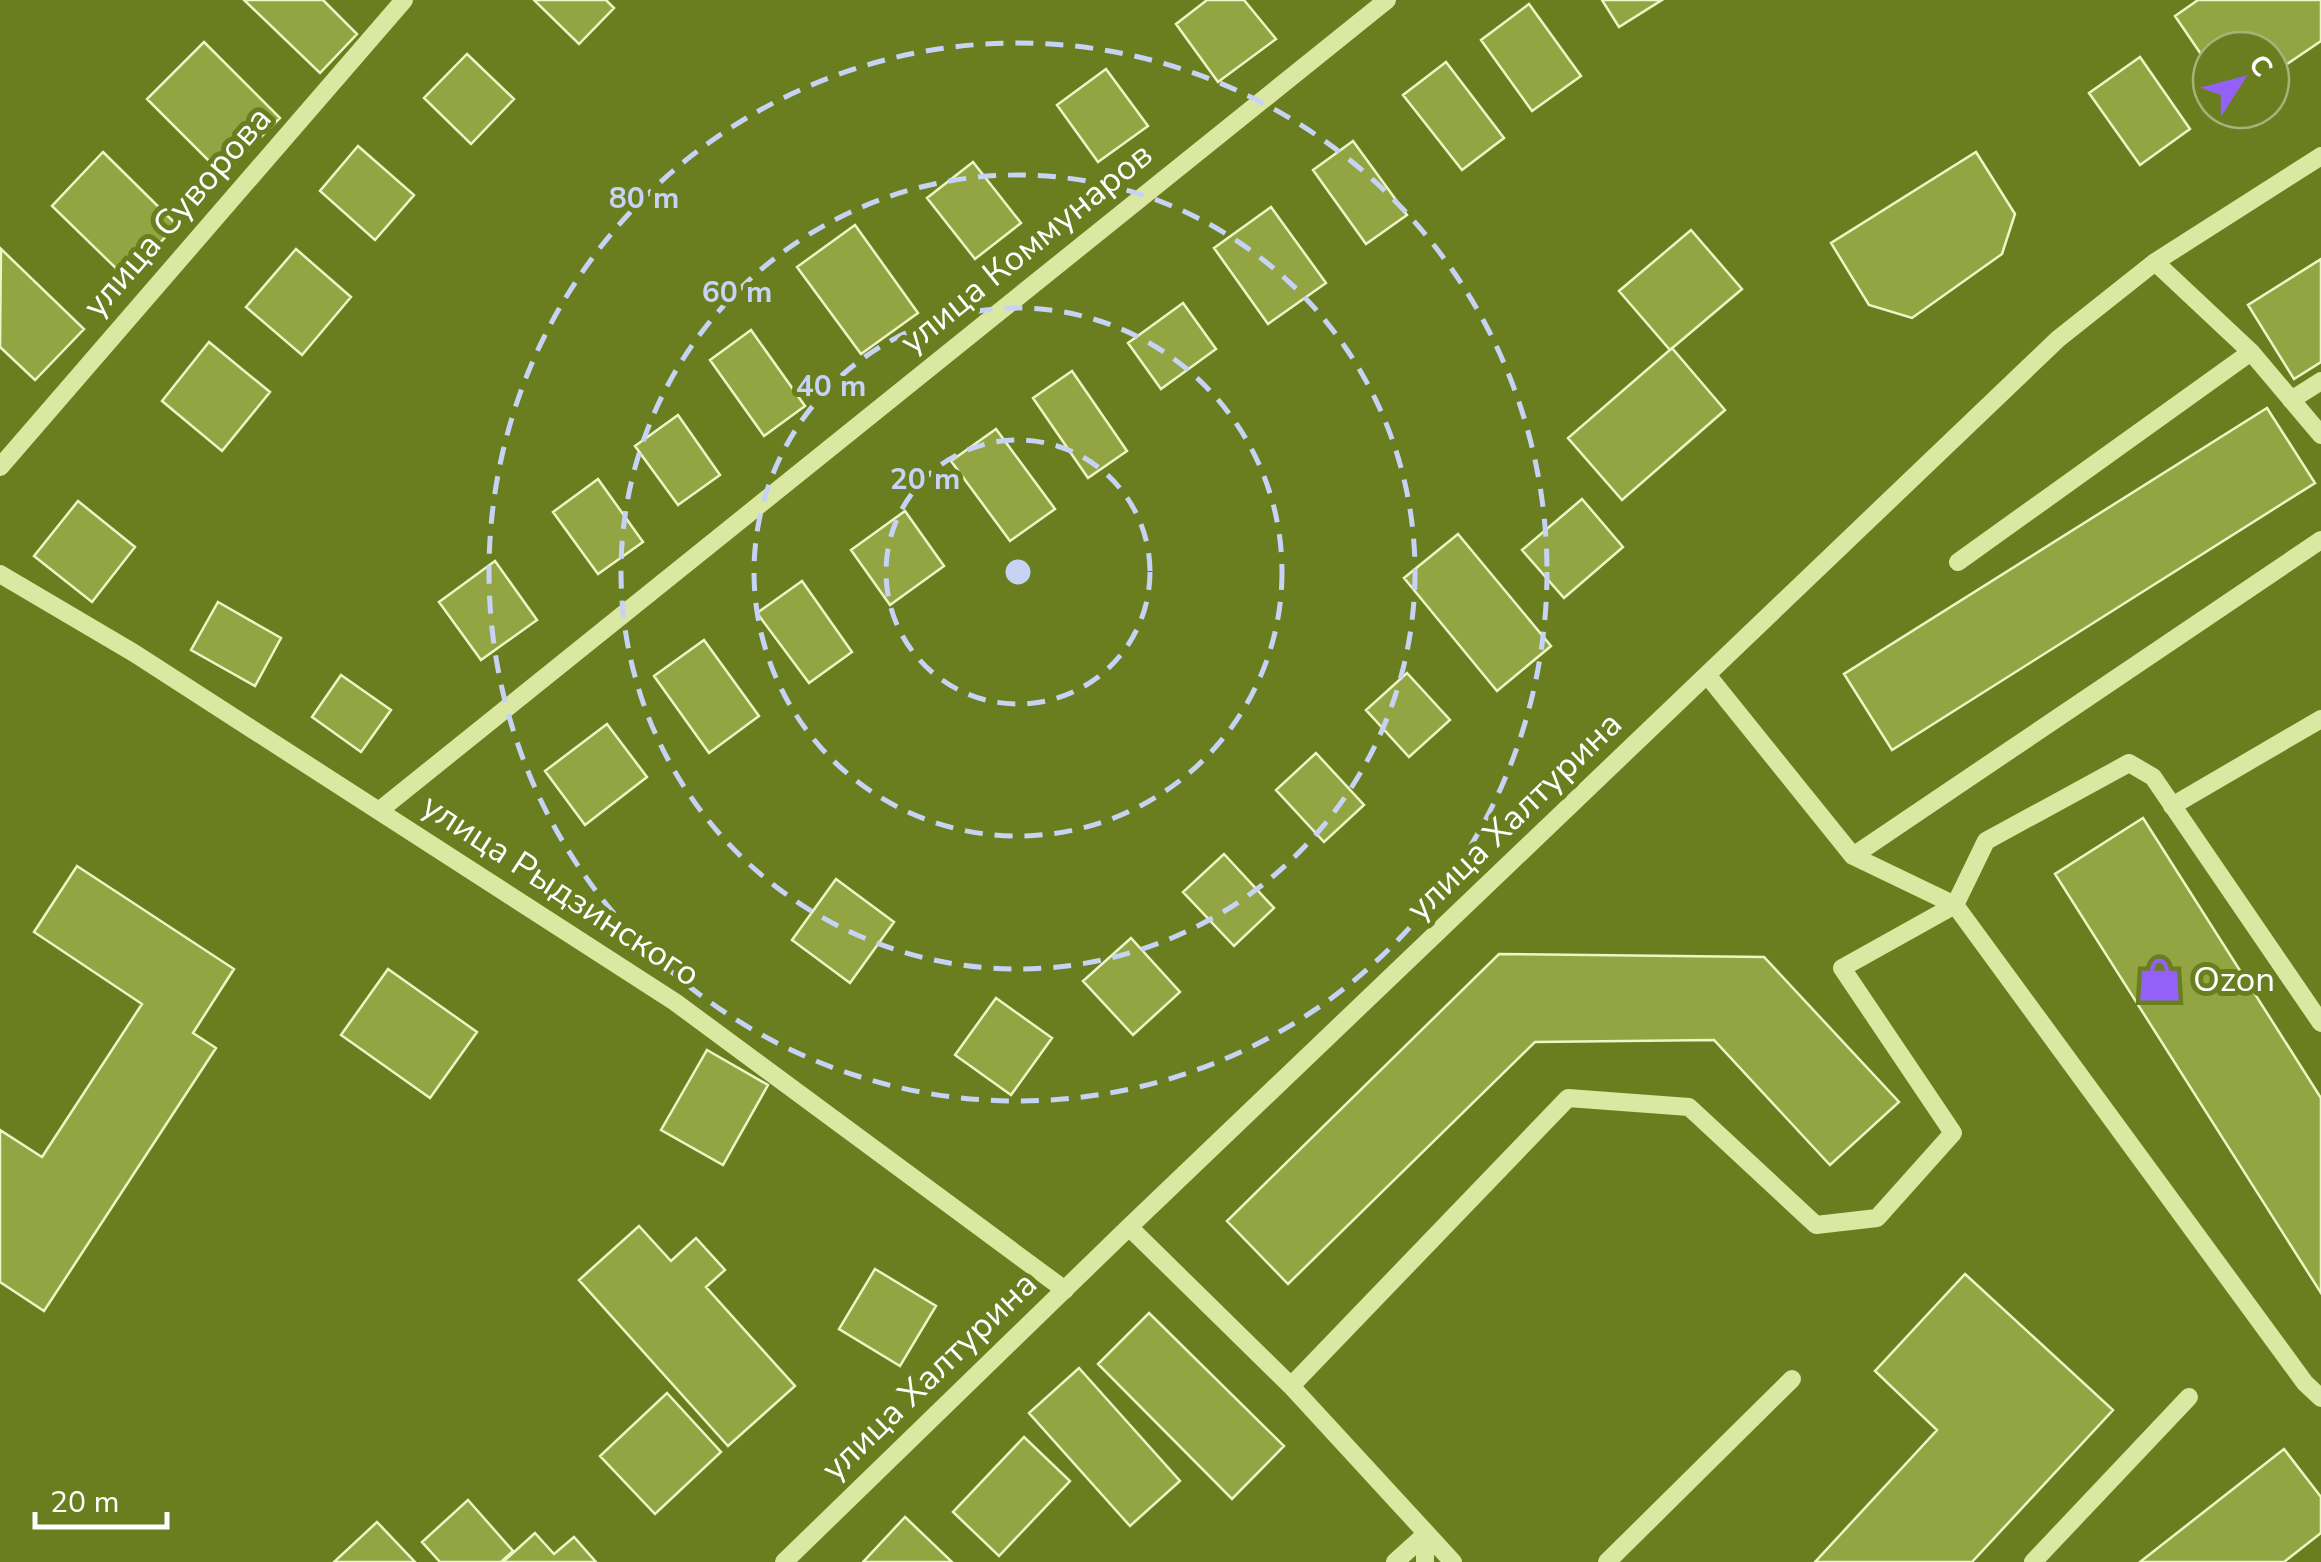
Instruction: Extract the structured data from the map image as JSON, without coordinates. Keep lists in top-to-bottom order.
{
  "streets": {
    "street": [
      "улица Суворова",
      "улица Коммунаров",
      "улица Халтурина",
      "улица Рыдзинского"
    ]
  },
  "crossings": [
    ["улица Коммунаров", "улица Рыдзинского"],
    ["улица Халтурина", "улица Рыдзинского"]
  ],
  "places": {
    "shop": ["Ozon"]
  },
  "scale_bar": "20 m",
  "north": "top right",
  "rings": [
    "80 m",
    "60 m",
    "40 m",
    "20 m"
  ]
}
